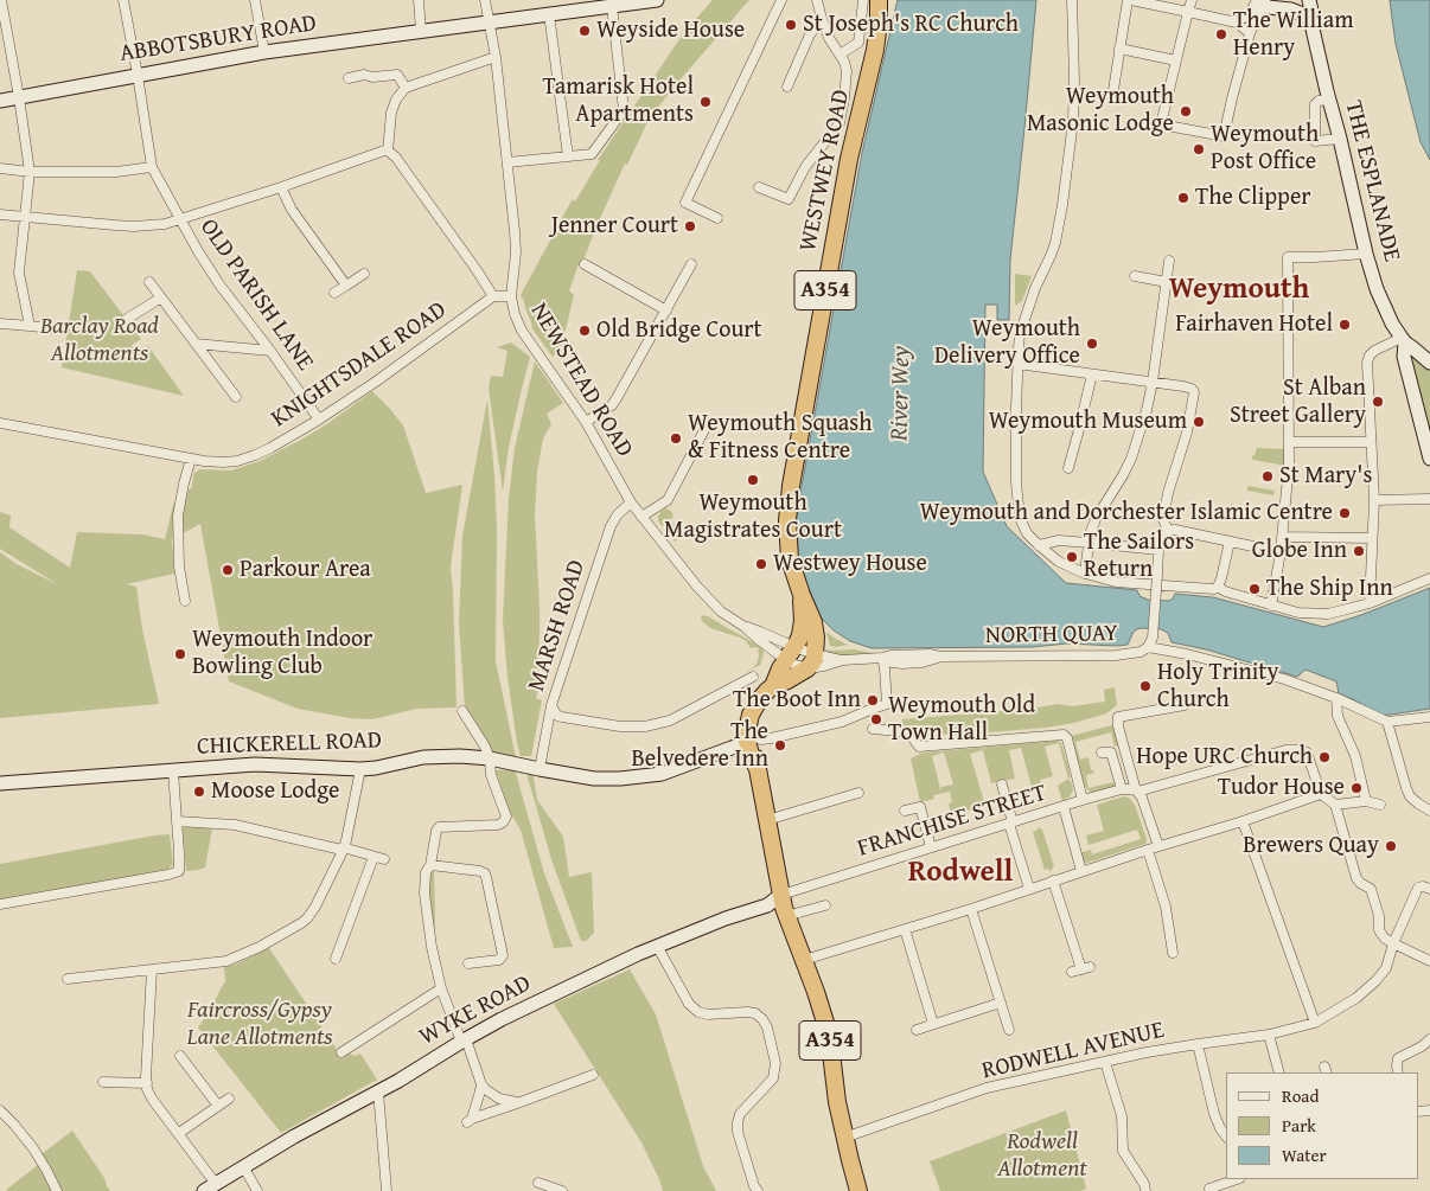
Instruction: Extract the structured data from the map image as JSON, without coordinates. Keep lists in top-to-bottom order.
{
  "streets": {
    "highway": ["WESTWEY ROAD", "A354"],
    "main road": [
      "ABBOTSBURY ROAD",
      "THE ESPLANADE",
      "CHICKERELL ROAD",
      "WYKE ROAD"
    ],
    "street": [
      "OLD PARISH LANE",
      "KNIGHTSDALE ROAD",
      "NEWSTEAD ROAD",
      "MARSH ROAD",
      "NORTH QUAY",
      "FRANCHISE STREET",
      "RODWELL AVENUE"
    ]
  },
  "crossings": [
    ["ABBOTSBURY ROAD", "OLD PARISH LANE"],
    ["ABBOTSBURY ROAD", "NEWSTEAD ROAD"],
    ["WESTWEY ROAD", "A354"],
    ["WESTWEY ROAD", "NEWSTEAD ROAD"],
    ["WESTWEY ROAD", "NORTH QUAY"],
    ["A354", "NEWSTEAD ROAD"],
    ["A354", "NORTH QUAY"],
    ["A354", "CHICKERELL ROAD"],
    ["A354", "FRANCHISE STREET"],
    ["A354", "WYKE ROAD"],
    ["A354", "RODWELL AVENUE"],
    ["OLD PARISH LANE", "KNIGHTSDALE ROAD"],
    ["NEWSTEAD ROAD", "MARSH ROAD"],
    ["MARSH ROAD", "CHICKERELL ROAD"],
    ["FRANCHISE STREET", "WYKE ROAD"]
  ],
  "districts": ["Weymouth", "Rodwell"],
  "water": ["River Wey"],
  "parks": ["Barclay Road Allotments", "Faircross/Gypsy Lane Allotments", "Rodwell Allotment"],
  "places": [
    "St Joseph's RC Church",
    "Weyside House",
    "The William Henry",
    "Tamarisk Hotel Apartments",
    "Weymouth Masonic Lodge",
    "Weymouth Post Office",
    "The Clipper",
    "Jenner Court",
    "Fairhaven Hotel",
    "Old Bridge Court",
    "Weymouth Delivery Office",
    "St Alban Street Gallery",
    "Weymouth Museum",
    "Weymouth Squash & Fitness Centre",
    "St Mary's",
    "Weymouth Magistrates Court",
    "Weymouth and Dorchester Islamic Centre",
    "Globe Inn",
    "The Sailors Return",
    "Westwey House",
    "Parkour Area",
    "The Ship Inn",
    "Weymouth Indoor Bowling Club",
    "Holy Trinity Church",
    "The Boot Inn",
    "Weymouth Old Town Hall",
    "The Belvedere Inn",
    "Hope URC Church",
    "Tudor House",
    "Moose Lodge",
    "Brewers Quay"
  ],
  "legend": ["Road", "Park", "Water"]
}
